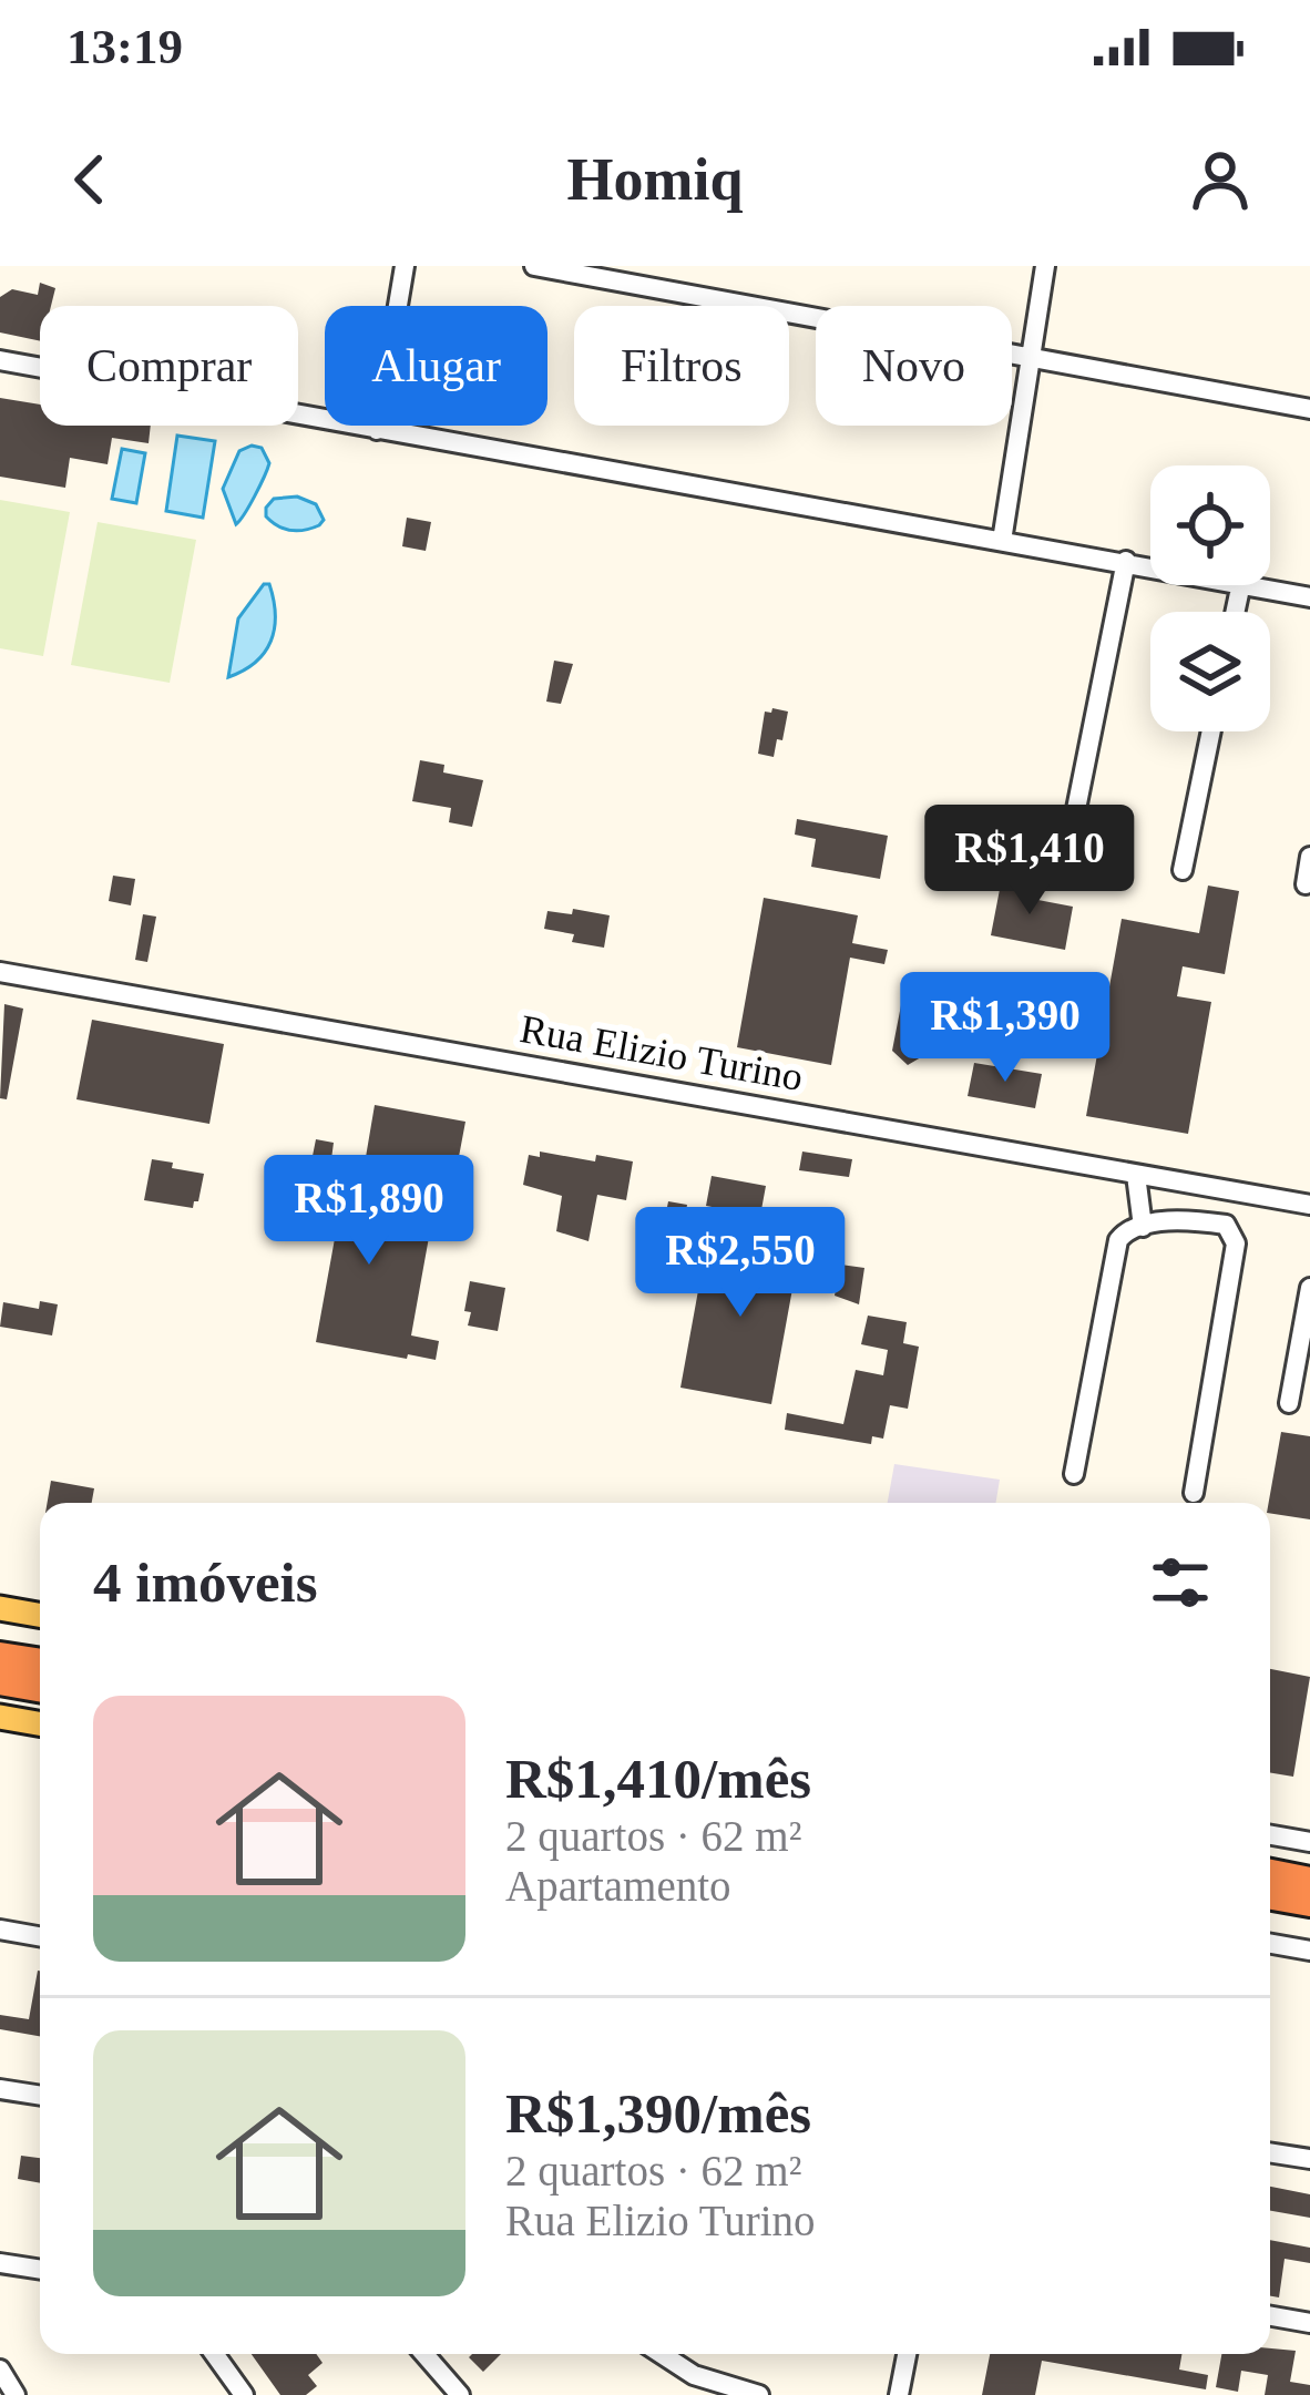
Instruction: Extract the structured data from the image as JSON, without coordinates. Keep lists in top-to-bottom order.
{
  "streets": {
    "street": ["Rua Elizio Turino"]
  },
  "page": {
    "status": "13:19",
    "header": "Homiq",
    "chip": [
      "Comprar",
      "Alugar",
      "Filtros",
      "Novo"
    ],
    "price": [
      "R$1,410",
      "R$1,390",
      "R$1,890",
      "R$2,550"
    ],
    "heading": "4 imóveis",
    "list": [
      {
        "name": "R$1,410/mês",
        "note": "2 quartos · 62 m² · Apartamento"
      },
      {
        "name": "R$1,390/mês",
        "note": "2 quartos · 62 m² · Rua Elizio Turino"
      }
    ]
  }
}
